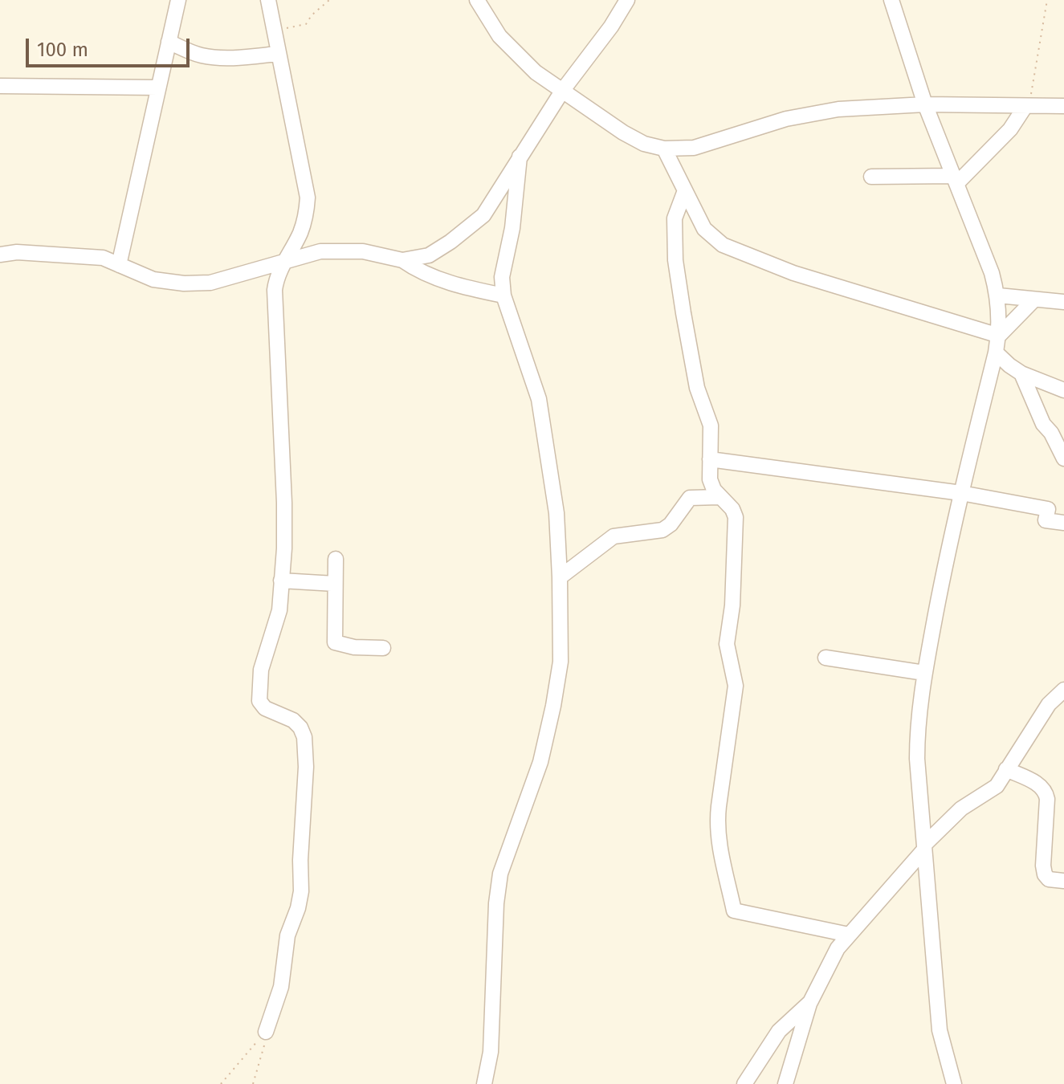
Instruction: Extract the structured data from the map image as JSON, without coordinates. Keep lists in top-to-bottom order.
{
  "scale_bar": "100 m"
}
